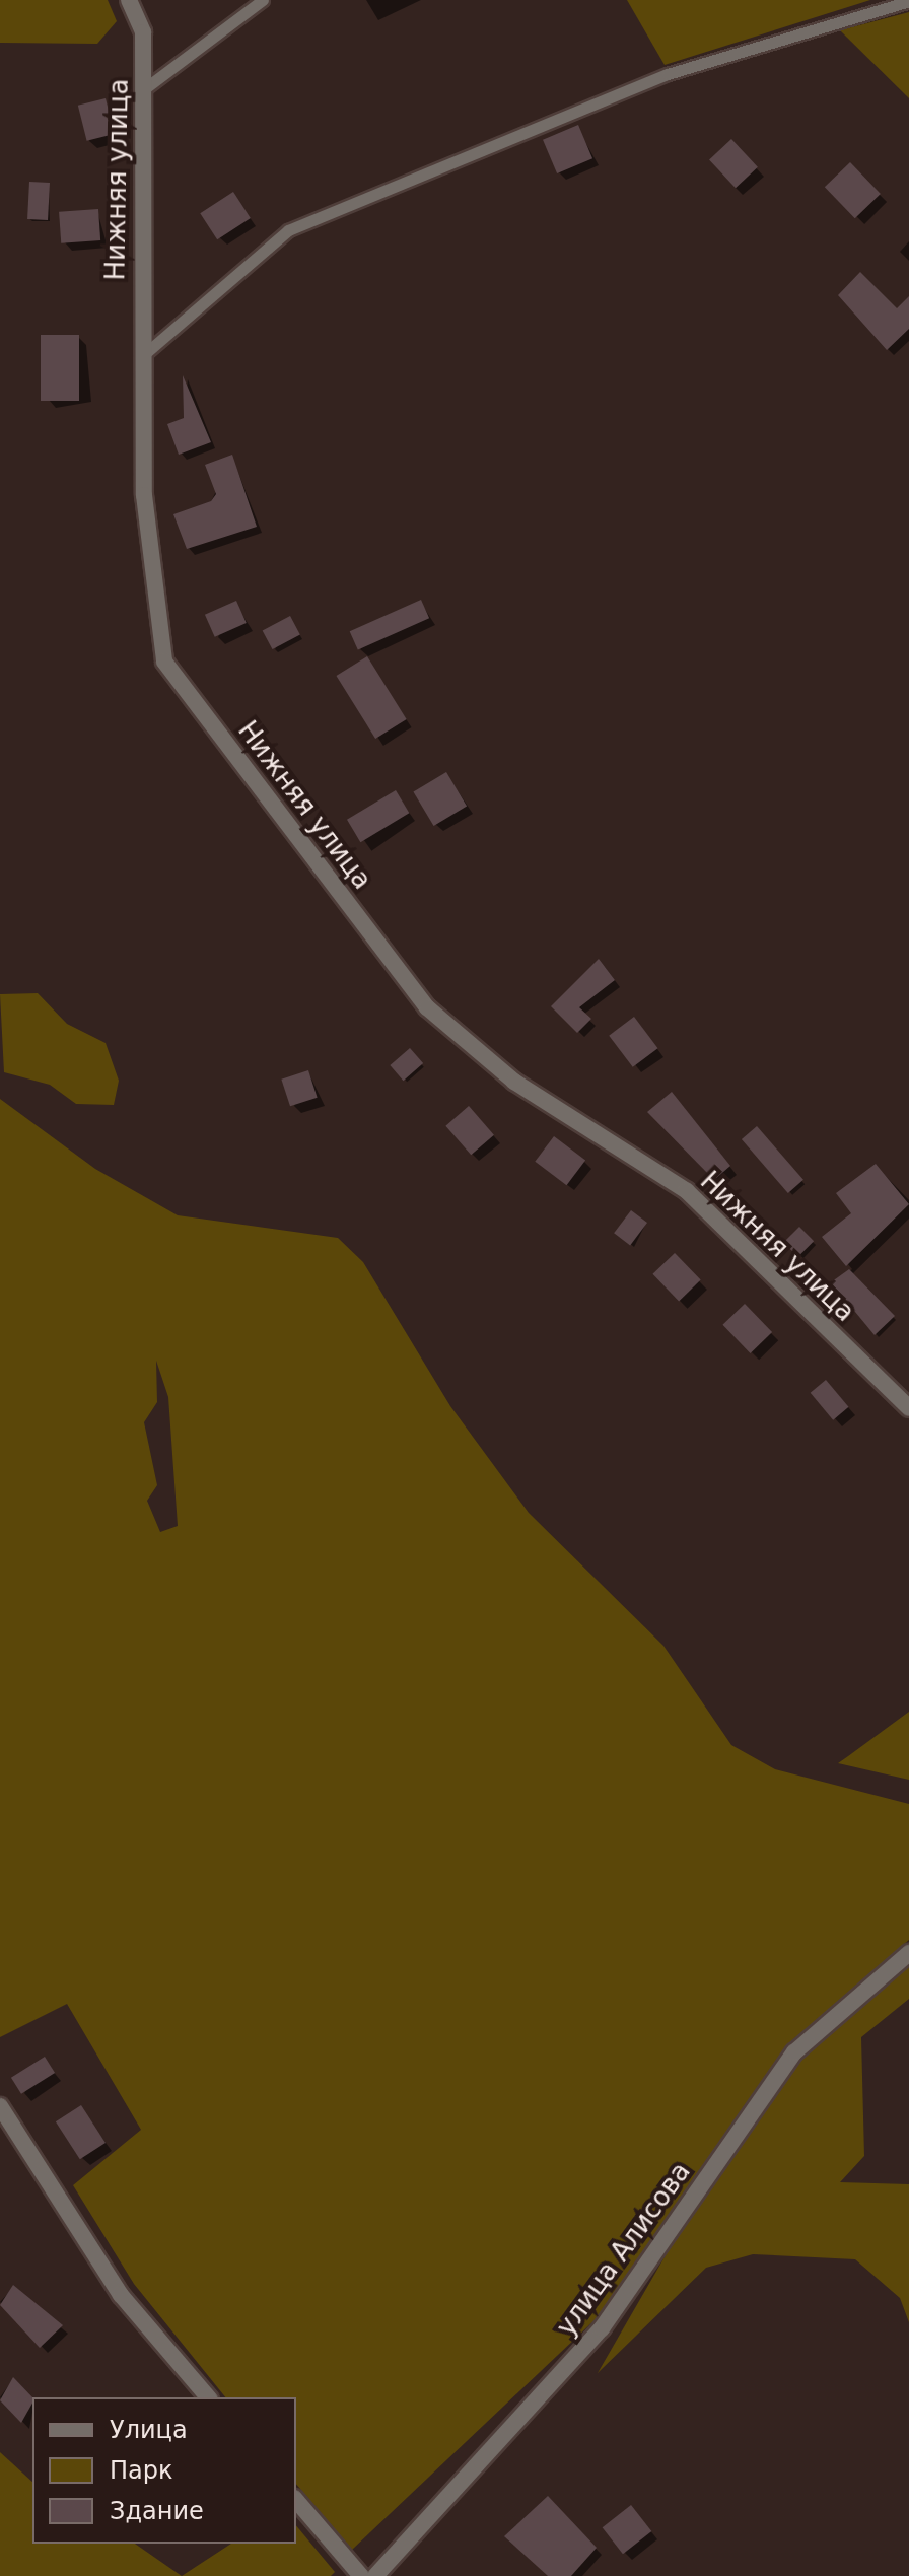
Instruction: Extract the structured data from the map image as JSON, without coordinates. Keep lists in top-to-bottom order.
{
  "streets": {
    "street": ["Нижняя улица", "улица Алисова"]
  },
  "legend": ["Улица", "Парк", "Здание"]
}
